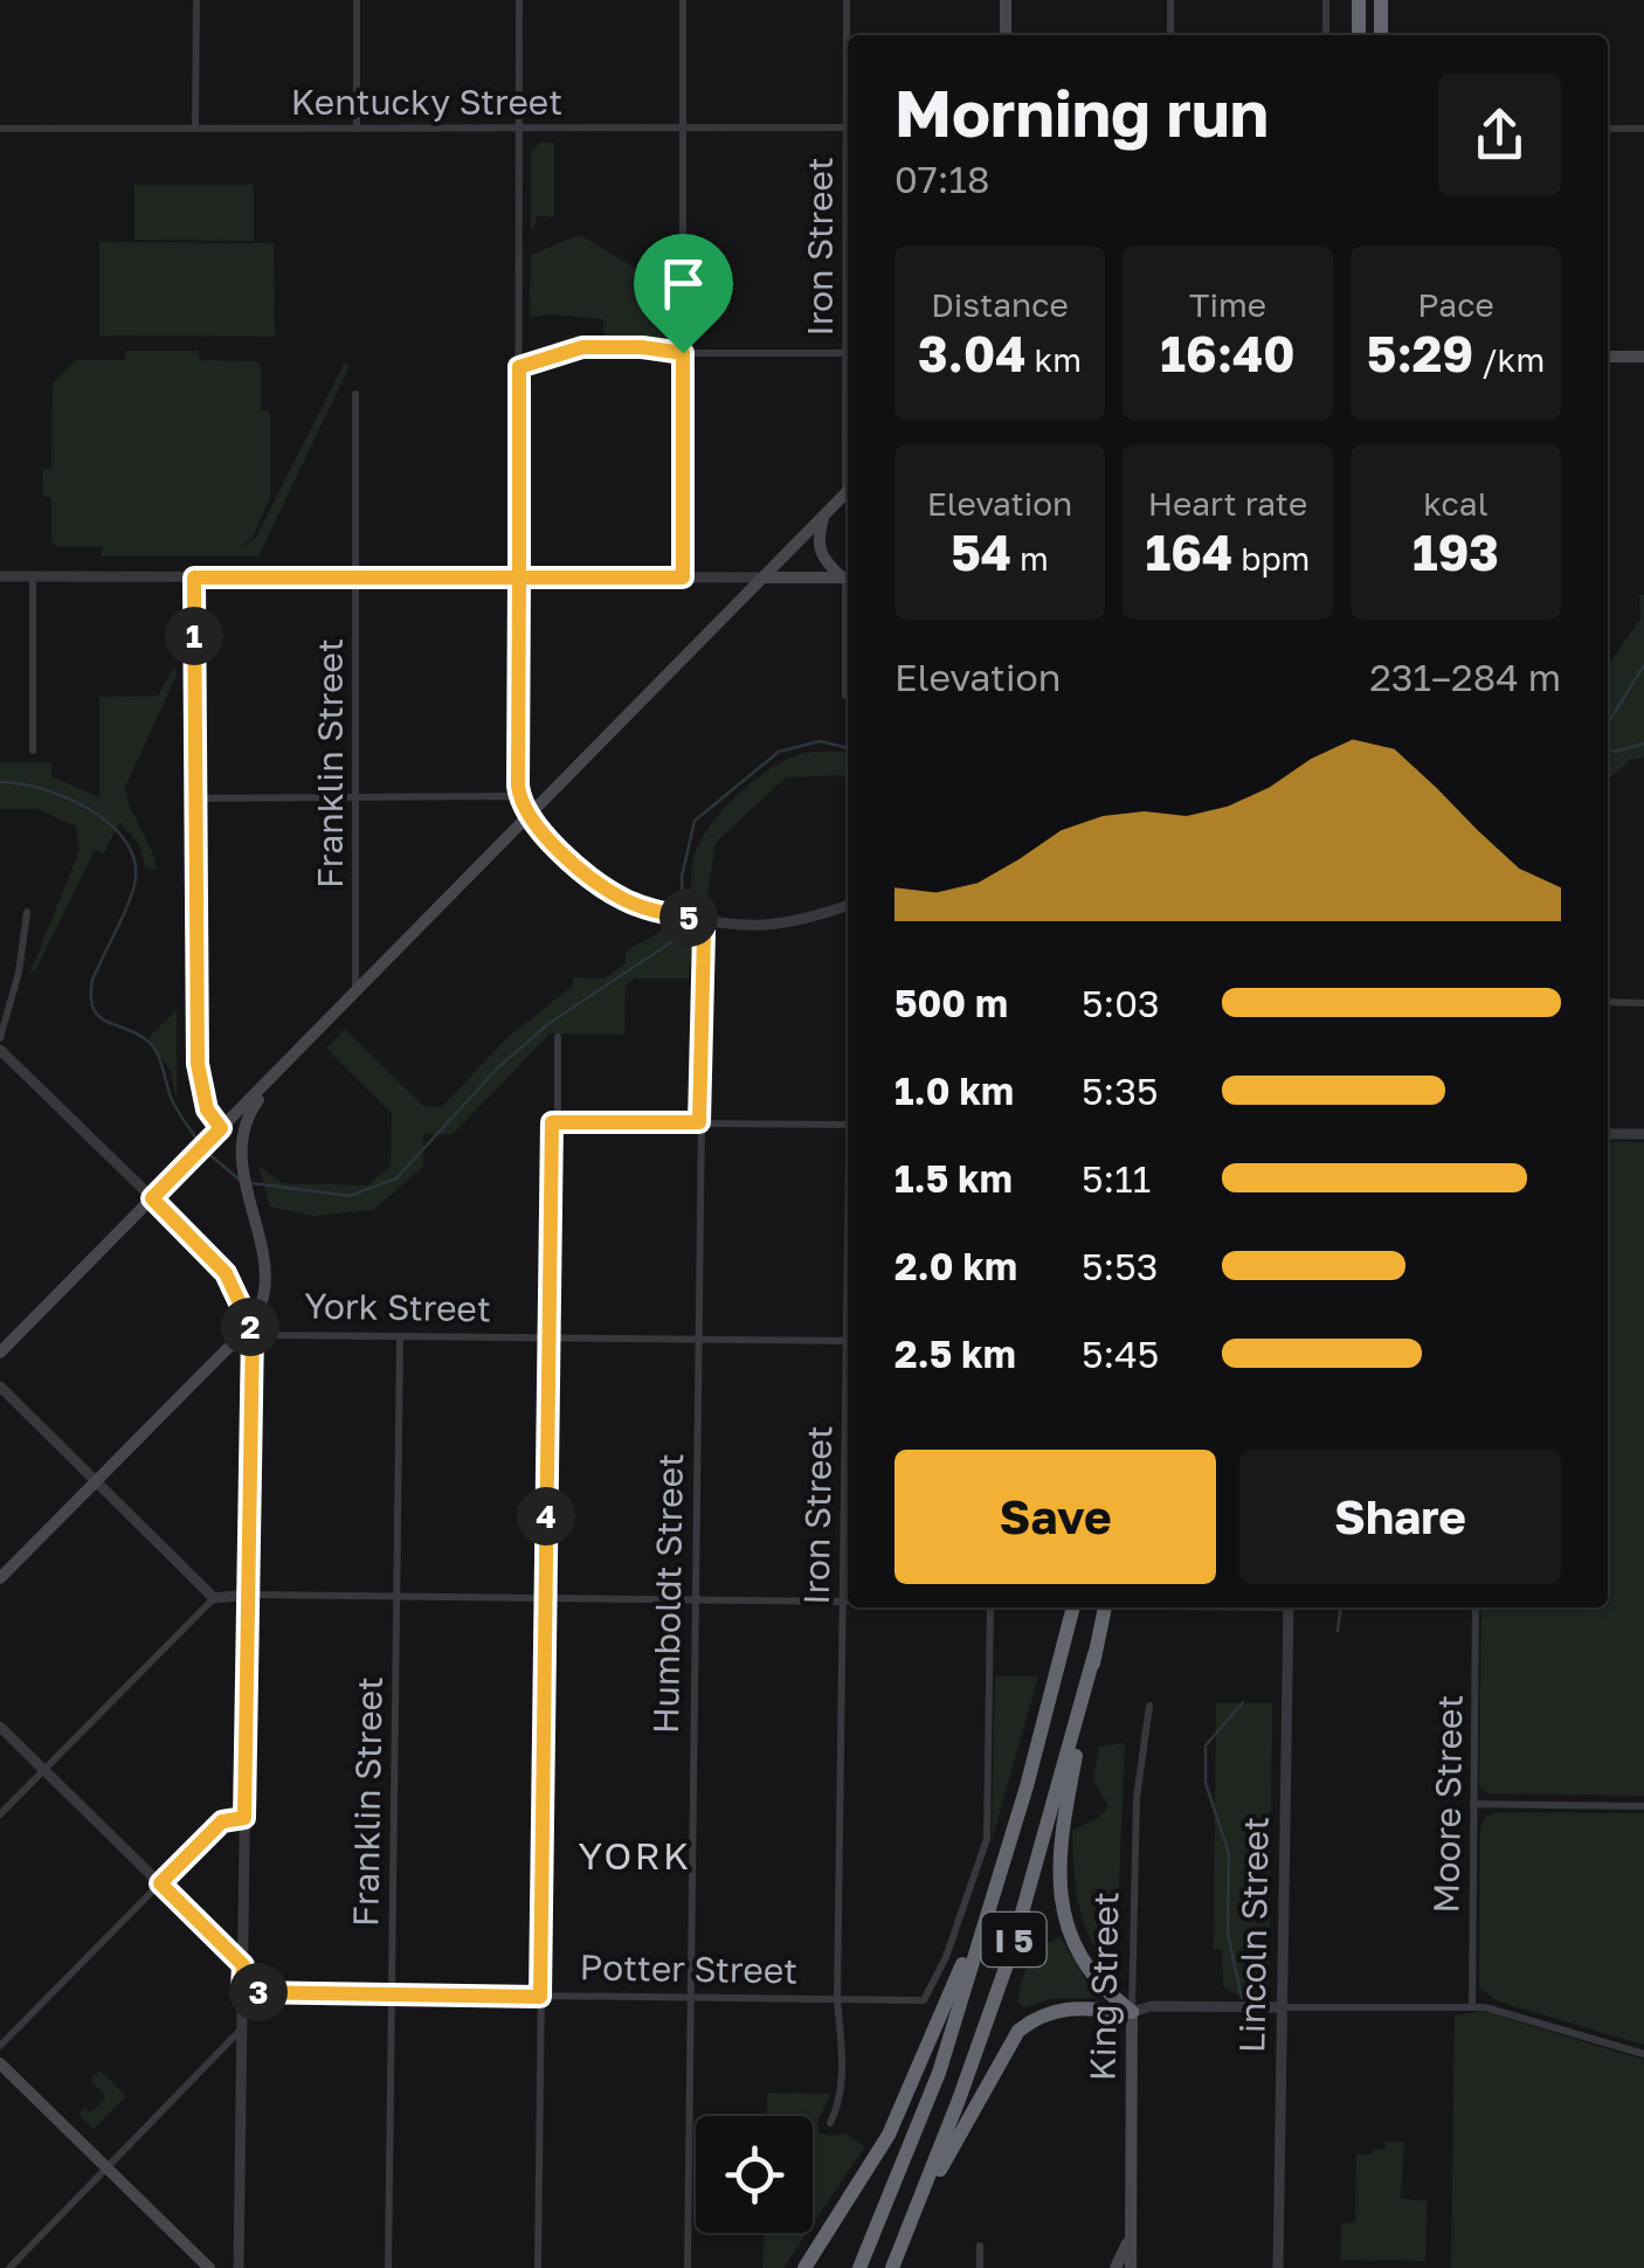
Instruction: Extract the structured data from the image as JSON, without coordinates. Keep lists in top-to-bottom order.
{
  "streets": {
    "highway": ["I 5"],
    "main road": ["King Street"],
    "street": [
      "Kentucky Street",
      "Iron Street",
      "Franklin Street",
      "York Street",
      "Humboldt Street",
      "Moore Street",
      "Lincoln Street",
      "Potter Street"
    ]
  },
  "crossings": [
    ["Iron Street", "Potter Street"],
    ["Franklin Street", "York Street"],
    ["Franklin Street", "Potter Street"],
    ["York Street", "Humboldt Street"],
    ["Humboldt Street", "Potter Street"]
  ],
  "districts": ["YORK"],
  "page": {
    "heading": ["Morning run", "07:18"],
    "stats": [
      ["Distance", "3.04 km"],
      ["Time", "16:40"],
      ["Pace", "5:29 /km"],
      ["Elevation", "54 m"],
      ["Heart rate", "164 bpm"],
      ["kcal", "193"]
    ],
    "pins": [
      "1",
      "5",
      "2",
      "4",
      "3"
    ],
    "chart": ["Elevation", "231–284 m"],
    "list": [
      {
        "name": "500 m",
        "note": "5:03"
      },
      {
        "name": "1.0 km",
        "note": "5:35"
      },
      {
        "name": "1.5 km",
        "note": "5:11"
      },
      {
        "name": "2.0 km",
        "note": "5:53"
      },
      {
        "name": "2.5 km",
        "note": "5:45"
      }
    ],
    "buttons": ["Save", "Share"]
  }
}
